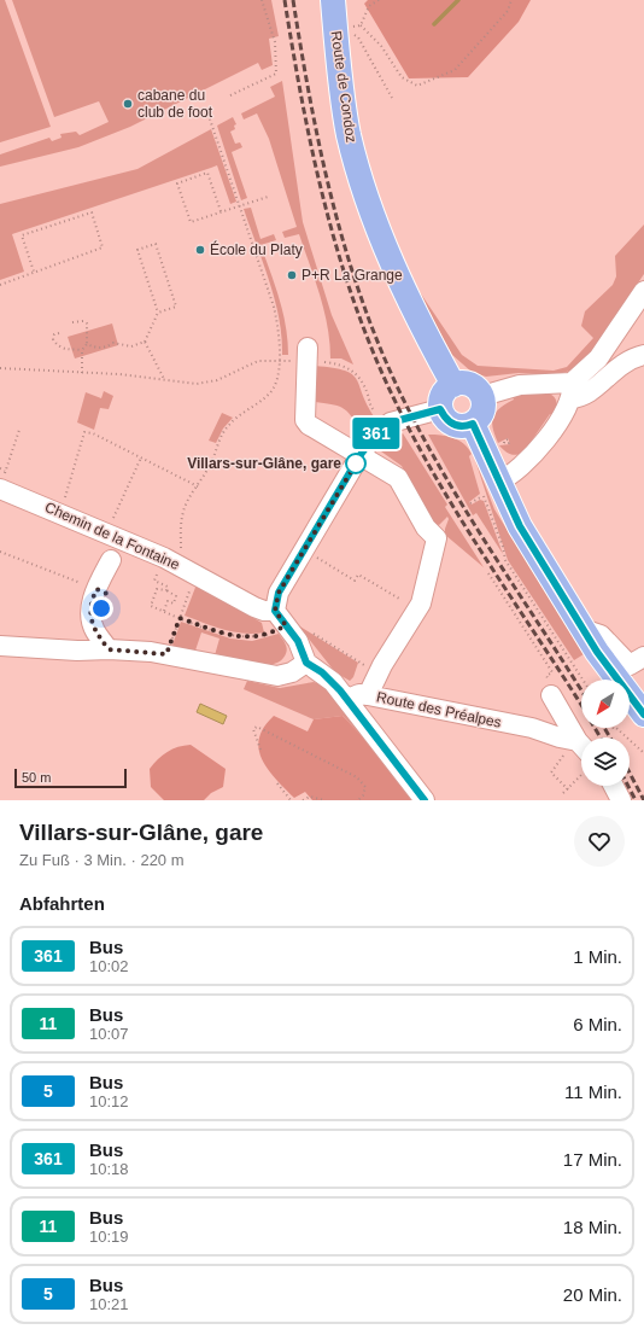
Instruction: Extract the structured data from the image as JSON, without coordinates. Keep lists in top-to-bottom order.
{
  "streets": {
    "main road": ["Route de Condoz"],
    "street": ["Chemin de la Fontaine", "Route des Préalpes"]
  },
  "places": [
    "cabane du club de foot",
    "École du Platy",
    "P+R La Grange",
    "Villars-sur-Glâne, gare"
  ],
  "lines": ["bus line 361"],
  "scale_bar": "50 m",
  "north": "bottom left",
  "page": {
    "on_map": "361",
    "scale": "50 m",
    "heading": [
      ["Villars-sur-Glâne, gare", "Zu Fuß · 3 Min. · 220 m"],
      "Abfahrten"
    ],
    "list": [
      {
        "mark": "361",
        "name": "Bus",
        "note": "10:02",
        "value": "1 Min."
      },
      {
        "mark": "11",
        "name": "Bus",
        "note": "10:07",
        "value": "6 Min."
      },
      {
        "mark": "5",
        "name": "Bus",
        "note": "10:12",
        "value": "11 Min."
      },
      {
        "mark": "361",
        "name": "Bus",
        "note": "10:18",
        "value": "17 Min."
      },
      {
        "mark": "11",
        "name": "Bus",
        "note": "10:19",
        "value": "18 Min."
      },
      {
        "mark": "5",
        "name": "Bus",
        "note": "10:21",
        "value": "20 Min."
      }
    ]
  }
}
